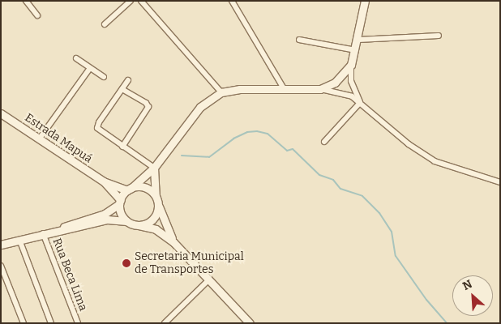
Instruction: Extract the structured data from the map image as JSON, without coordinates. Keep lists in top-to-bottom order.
{
  "streets": {
    "main road": ["Estrada Mapuá"],
    "street": ["Rua Beca Lima"]
  },
  "places": ["Secretaria Municipal de Transportes"],
  "north": "top left"
}
